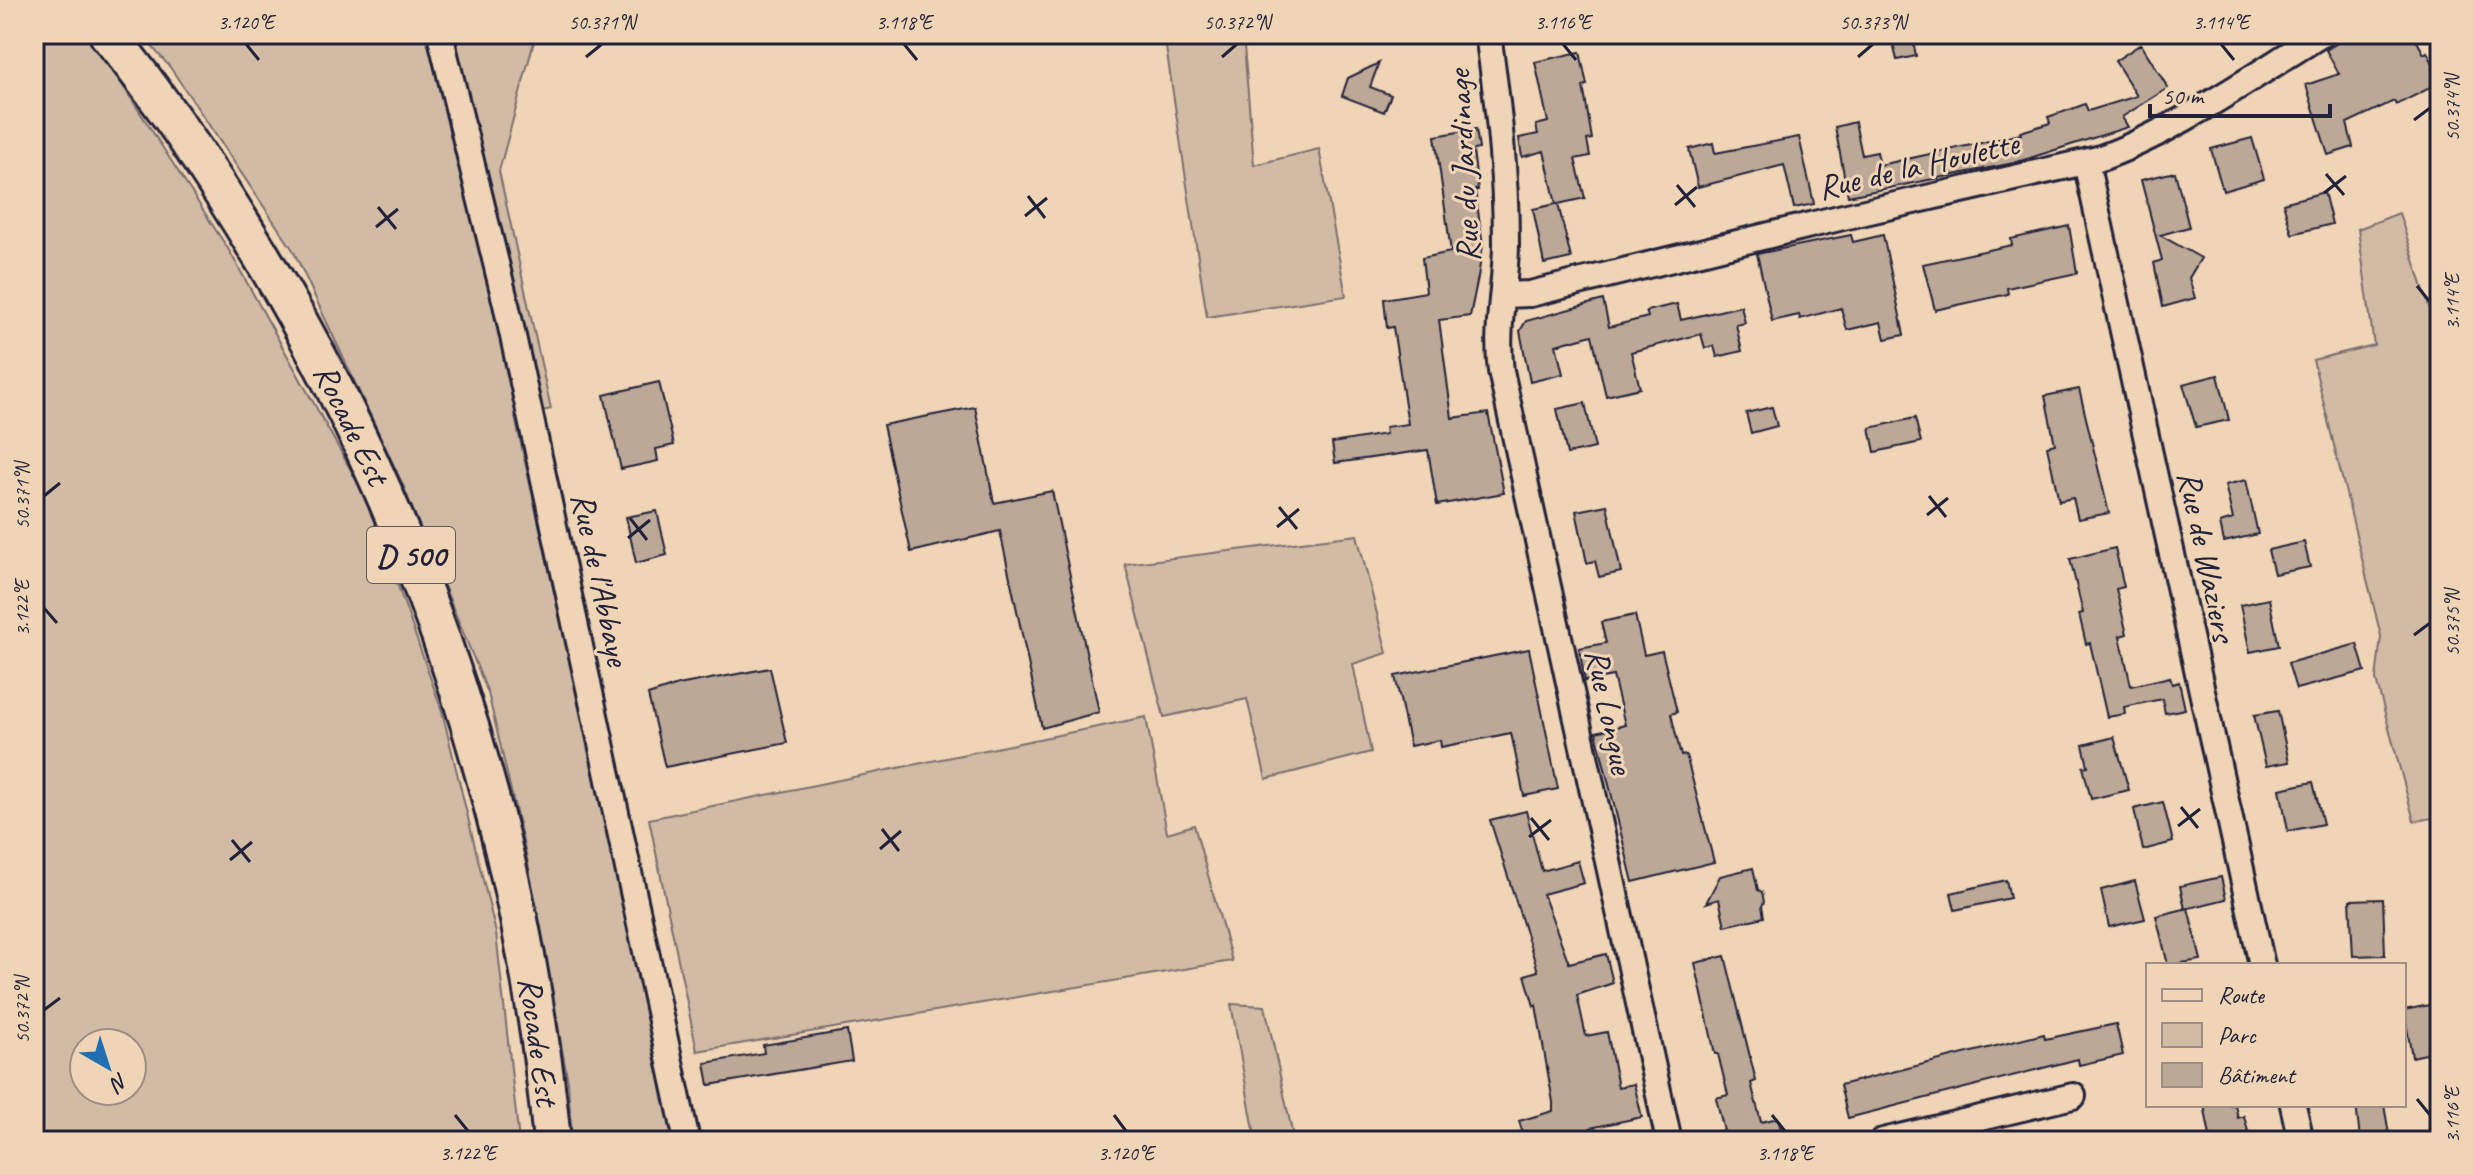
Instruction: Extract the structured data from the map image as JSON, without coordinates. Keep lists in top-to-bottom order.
{
  "streets": {
    "main road": ["Rocade Est", "D 500"],
    "street": [
      "Rue de la Houlette",
      "Rue du Jardinage",
      "Rue de Waziers",
      "Rue de l'Abbaye",
      "Rue Longue"
    ]
  },
  "crossings": [
    ["Rue de la Houlette", "Rue du Jardinage"],
    ["Rue de la Houlette", "Rue de Waziers"],
    ["Rue de la Houlette", "Rue Longue"],
    ["Rue du Jardinage", "Rue Longue"]
  ],
  "legend": ["Route", "Parc", "Bâtiment"],
  "scale_bar": "50 m",
  "north": "bottom right",
  "coordinates": [
    "3.120°E",
    "50.371°N",
    "3.118°E",
    "50.372°N",
    "3.116°E",
    "50.373°N",
    "3.114°E",
    "50.374°N",
    "3.122°E",
    "50.375°N"
  ]
}
